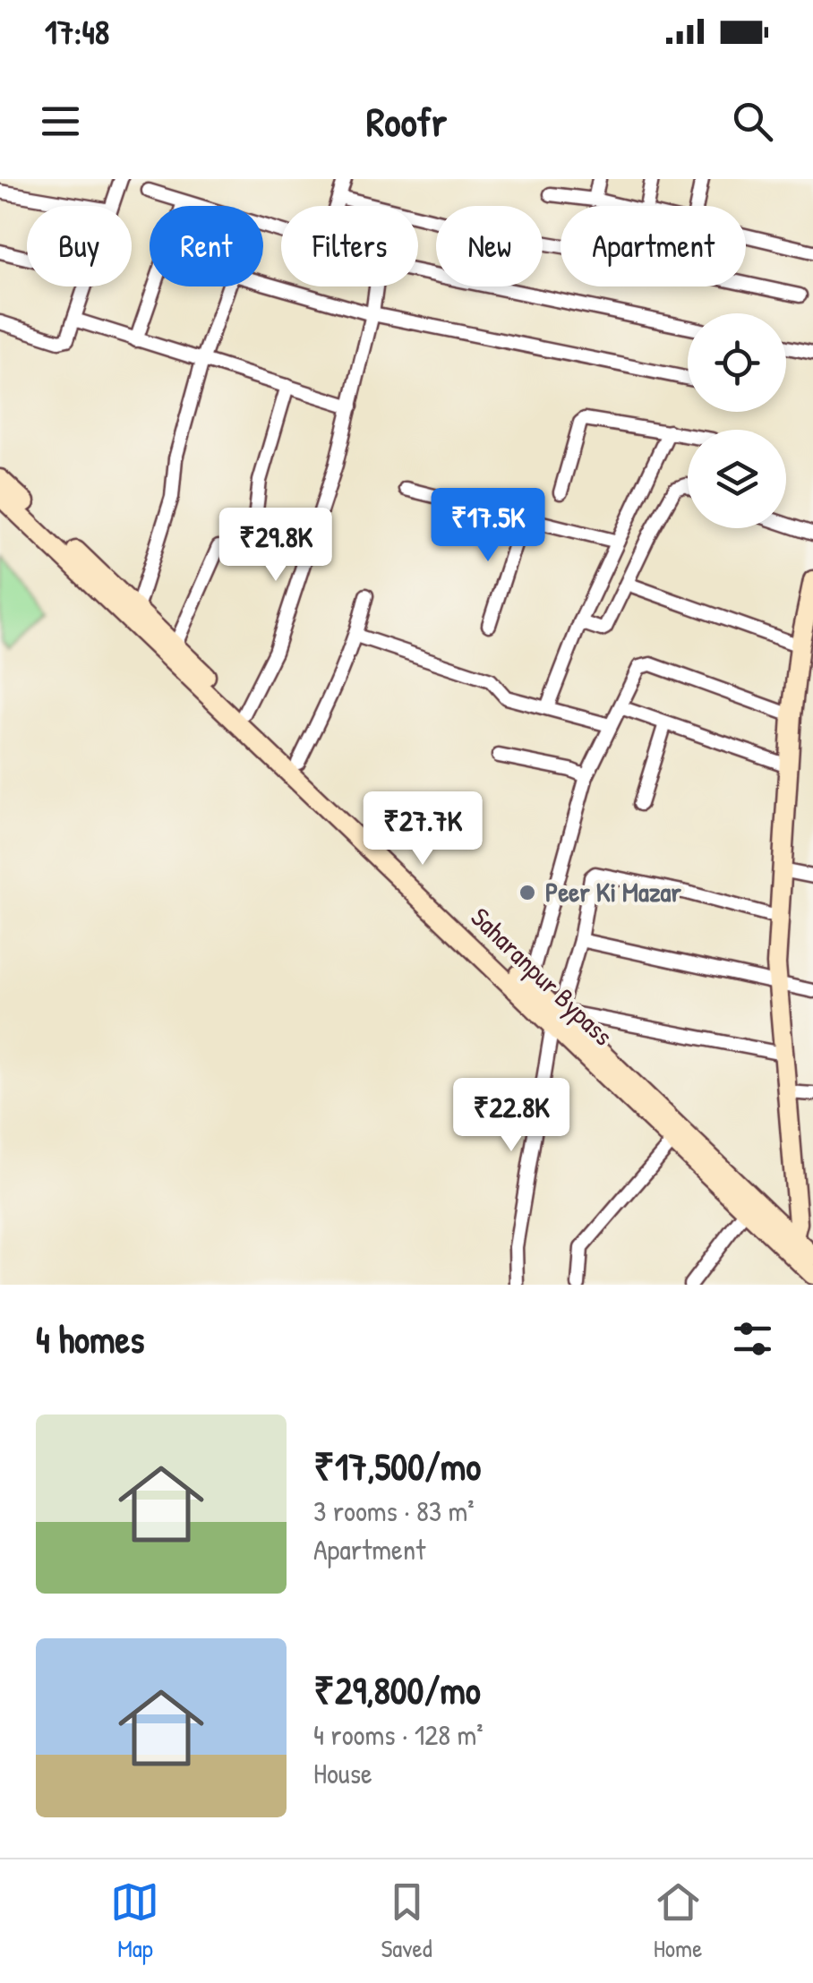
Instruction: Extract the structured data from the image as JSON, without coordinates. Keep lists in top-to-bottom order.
{
  "streets": {
    "main road": ["Saharanpur Bypass"]
  },
  "places": ["Peer Ki Mazar"],
  "page": {
    "status": "17:48",
    "header": "Roofr",
    "chip": [
      "Buy",
      "Rent",
      "Filters",
      "New",
      "Apartment"
    ],
    "price": [
      "₹17.5K",
      "₹29.8K",
      "₹27.7K",
      "₹22.8K"
    ],
    "heading": "4 homes",
    "list": [
      {
        "name": "₹17,500/mo",
        "note": "3 rooms · 83 m² · Apartment"
      },
      {
        "name": "₹29,800/mo",
        "note": "4 rooms · 128 m² · House"
      }
    ],
    "tabs": ["Map", "Saved", "Home"]
  }
}
